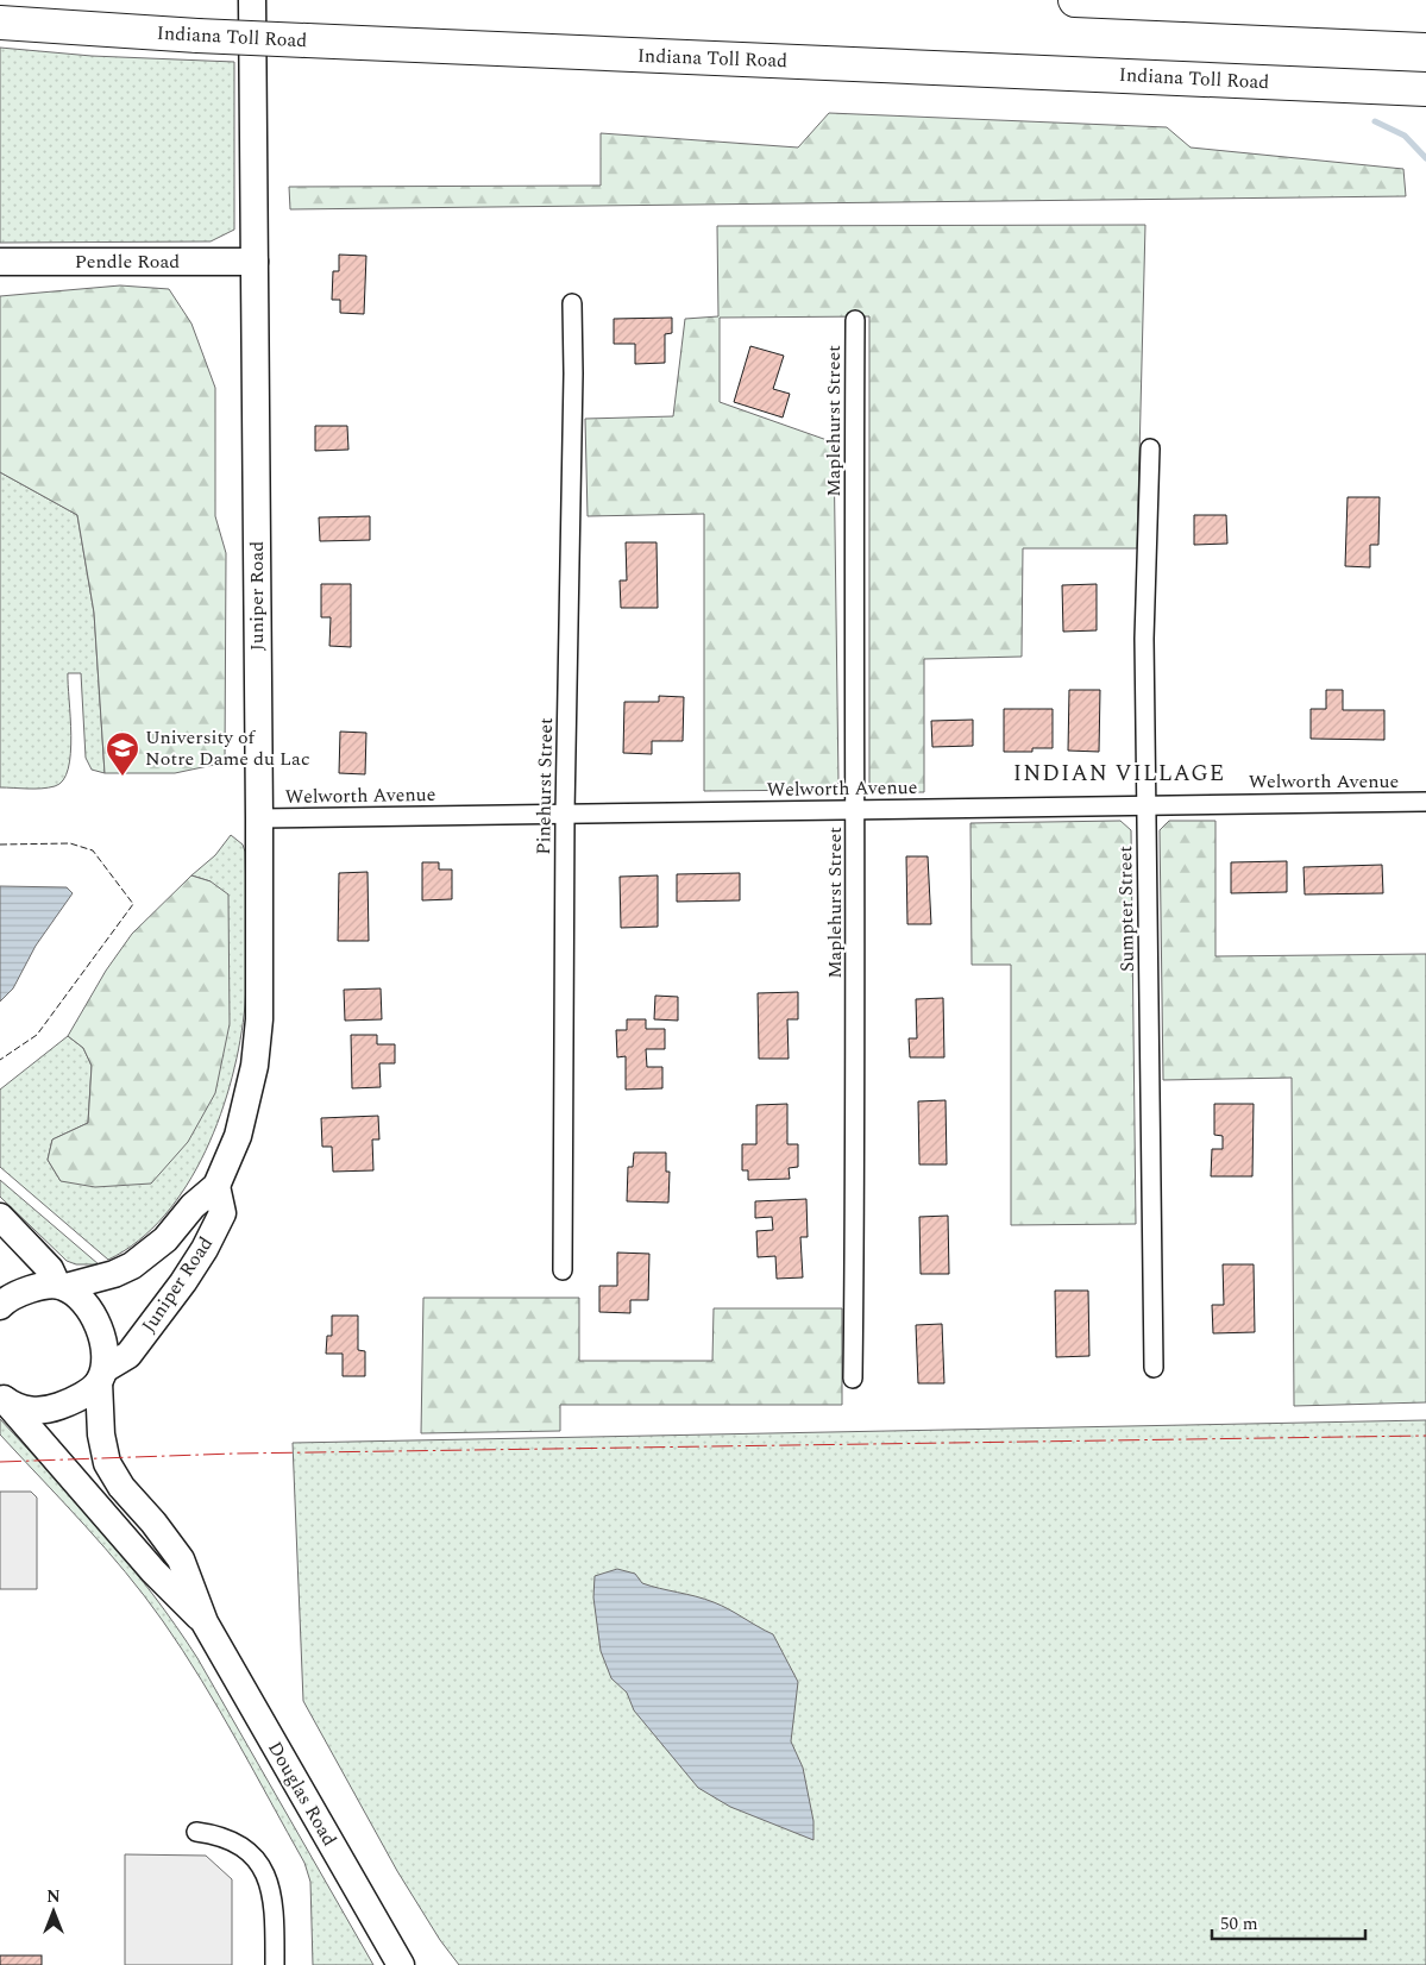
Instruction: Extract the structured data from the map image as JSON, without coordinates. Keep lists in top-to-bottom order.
{
  "streets": {
    "highway": ["Indiana Toll Road"],
    "street": [
      "Pendle Road",
      "Maplehurst Street",
      "Juniper Road",
      "Welworth Avenue",
      "Pinehurst Street",
      "Sumpter Street",
      "Douglas Road"
    ]
  },
  "crossings": [
    ["Pendle Road", "Juniper Road"],
    ["Maplehurst Street", "Welworth Avenue"],
    ["Juniper Road", "Welworth Avenue"],
    ["Juniper Road", "Douglas Road"],
    ["Welworth Avenue", "Pinehurst Street"],
    ["Welworth Avenue", "Sumpter Street"]
  ],
  "districts": ["INDIAN VILLAGE"],
  "places": {
    "school or university": ["University of Notre Dame du Lac"]
  },
  "scale_bar": "50 m",
  "north": "top"
}
